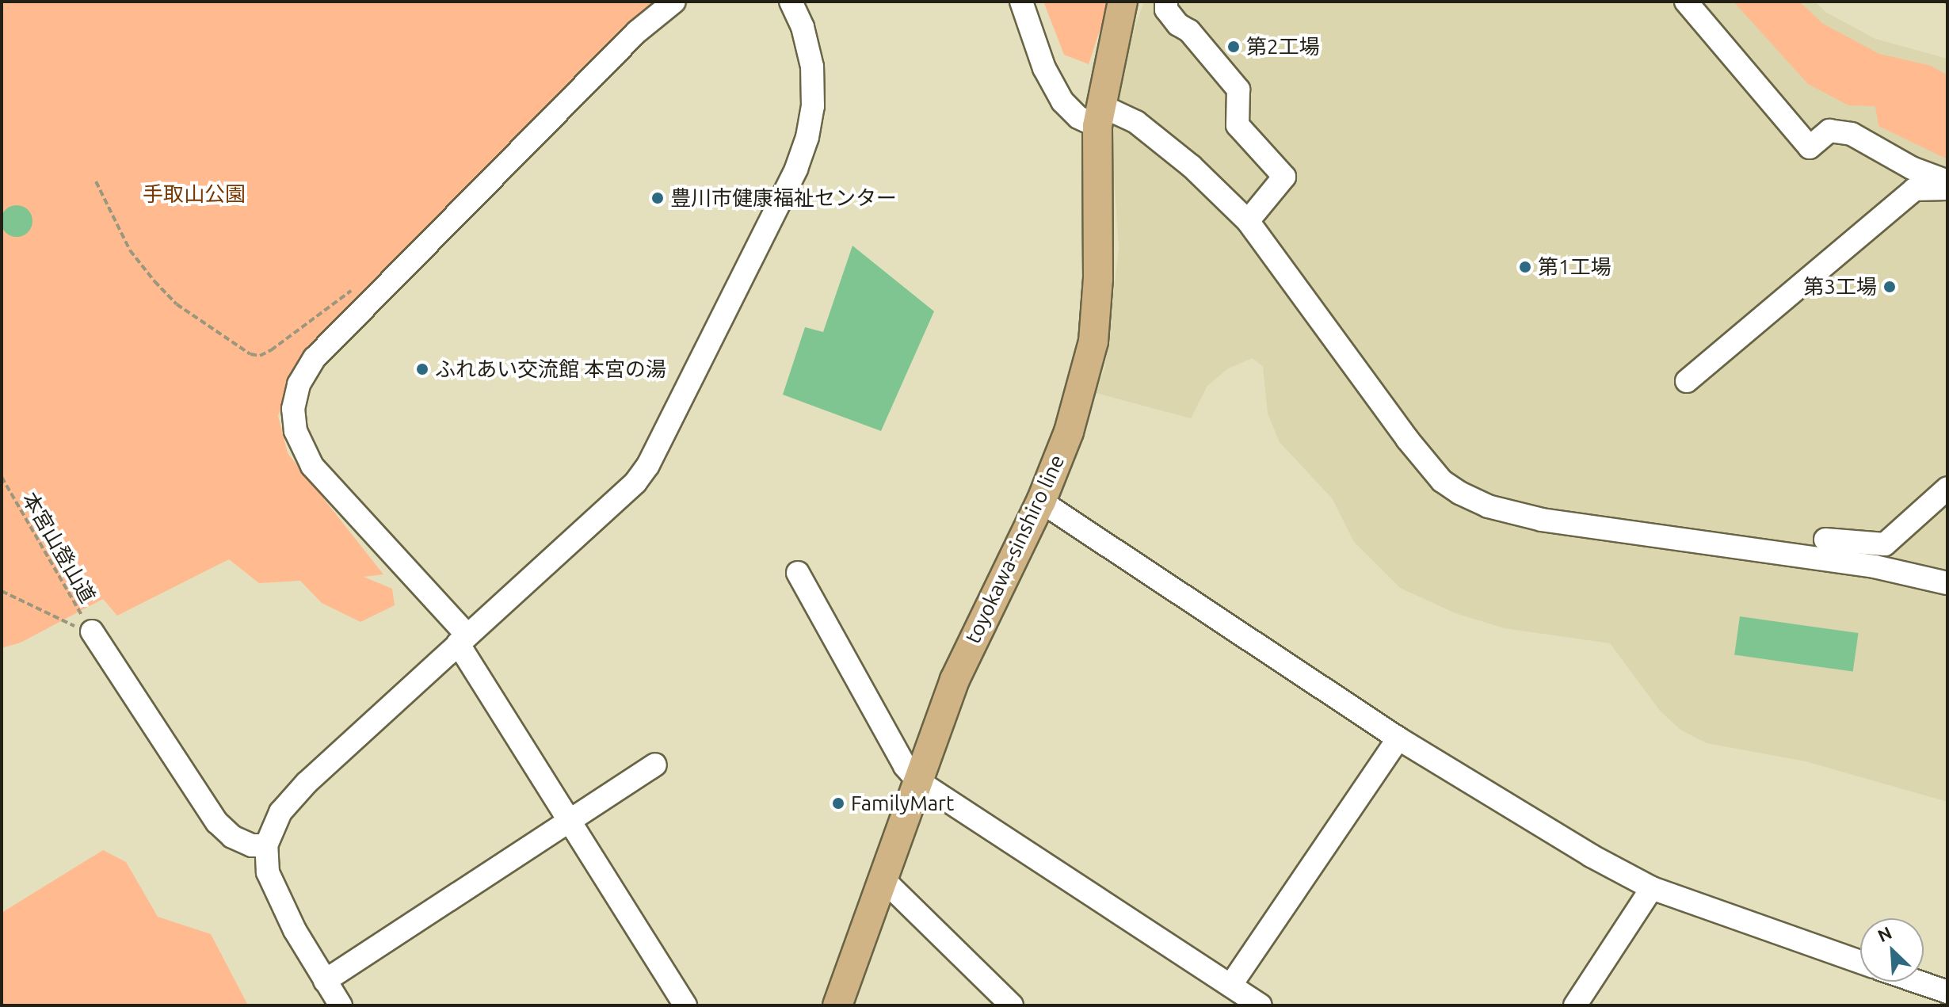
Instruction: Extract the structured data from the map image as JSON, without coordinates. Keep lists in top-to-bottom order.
{
  "streets": {
    "main road": ["toyokawa-sinshiro line"],
    "path": ["本宮山登山道"]
  },
  "parks": ["手取山公園"],
  "places": [
    "第2工場",
    "豊川市健康福祉センター",
    "第1工場",
    "第3工場",
    "ふれあい交流館 本宮の湯",
    "FamilyMart"
  ],
  "north": "top left"
}
